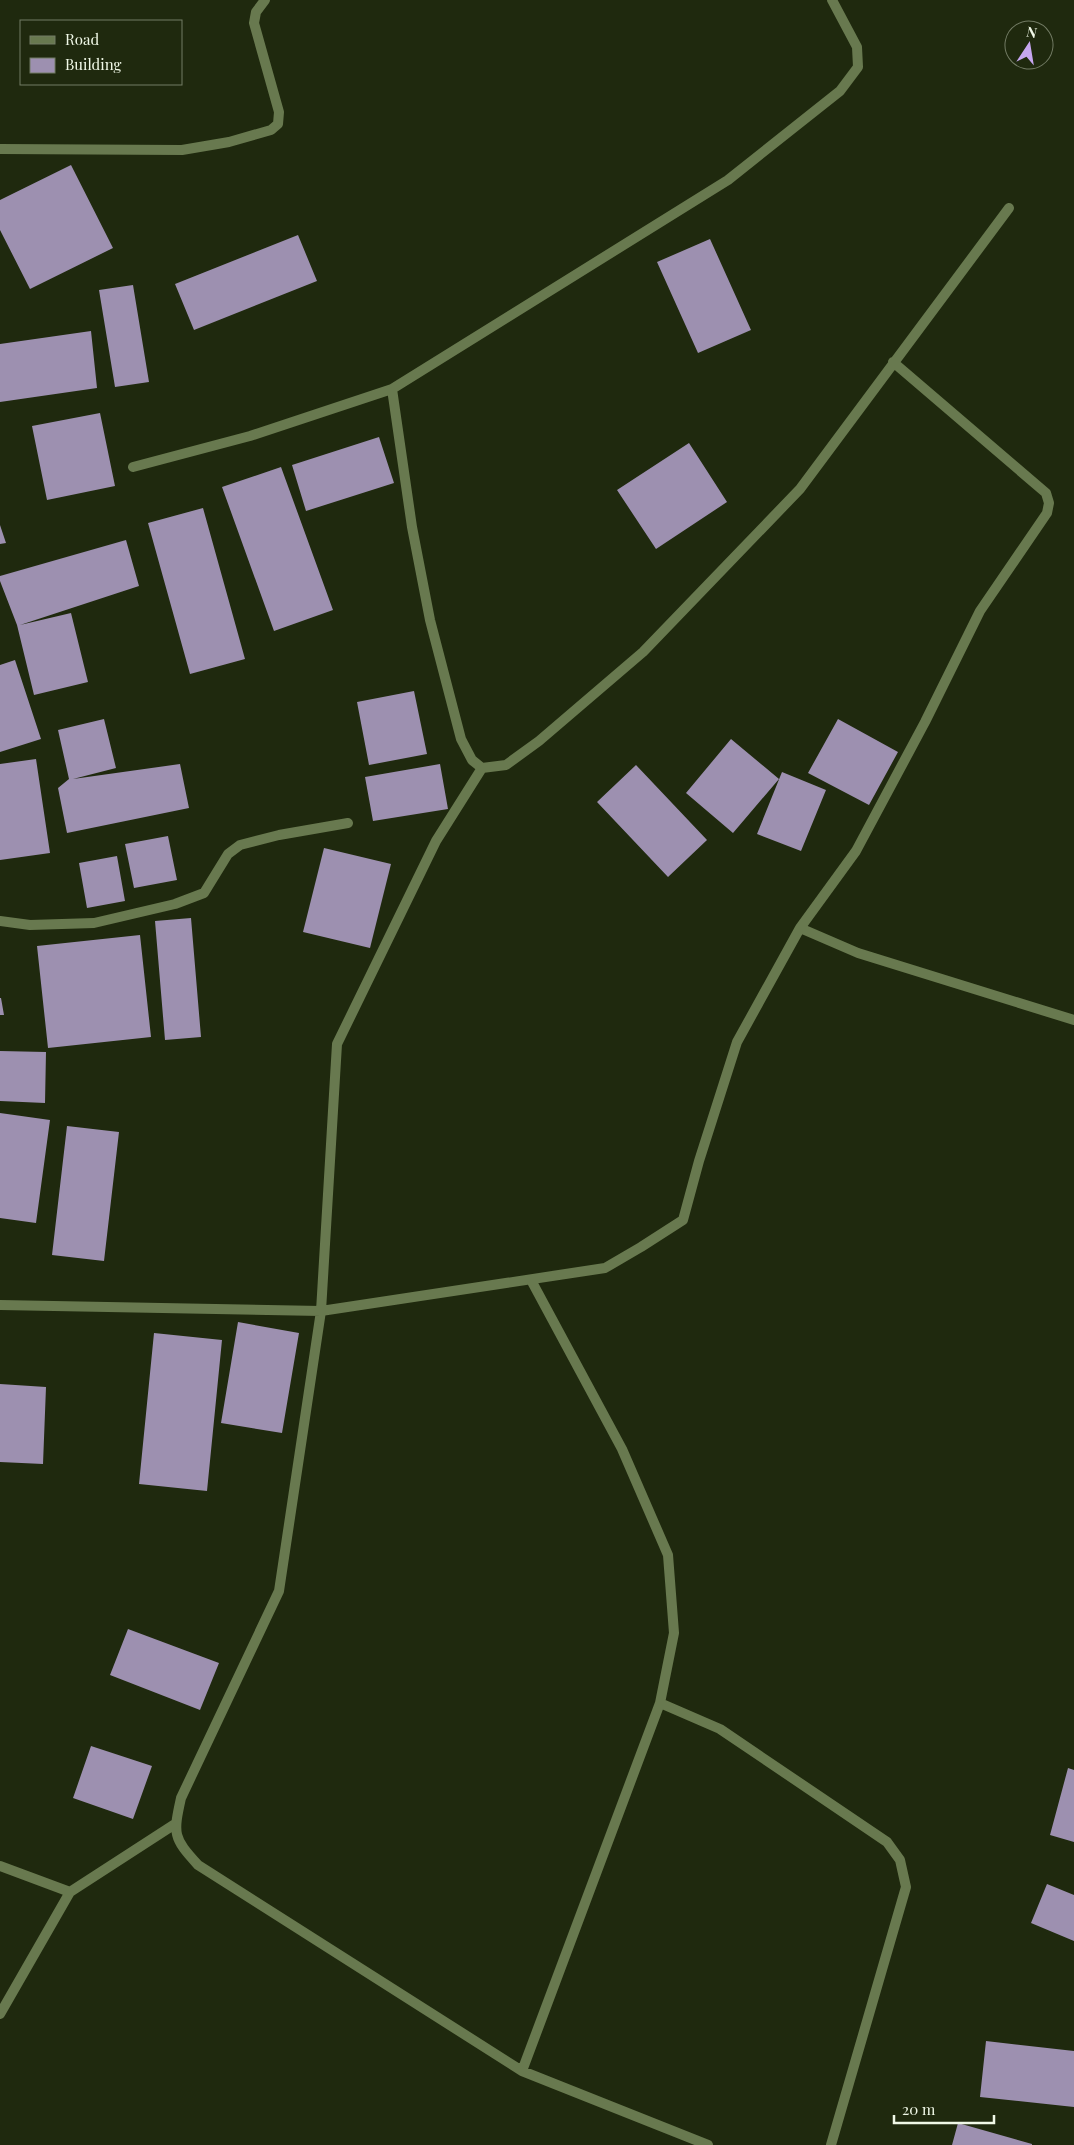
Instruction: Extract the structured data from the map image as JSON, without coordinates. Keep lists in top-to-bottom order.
{
  "legend": ["Road", "Building"],
  "scale_bar": "20 m",
  "north": "top"
}
